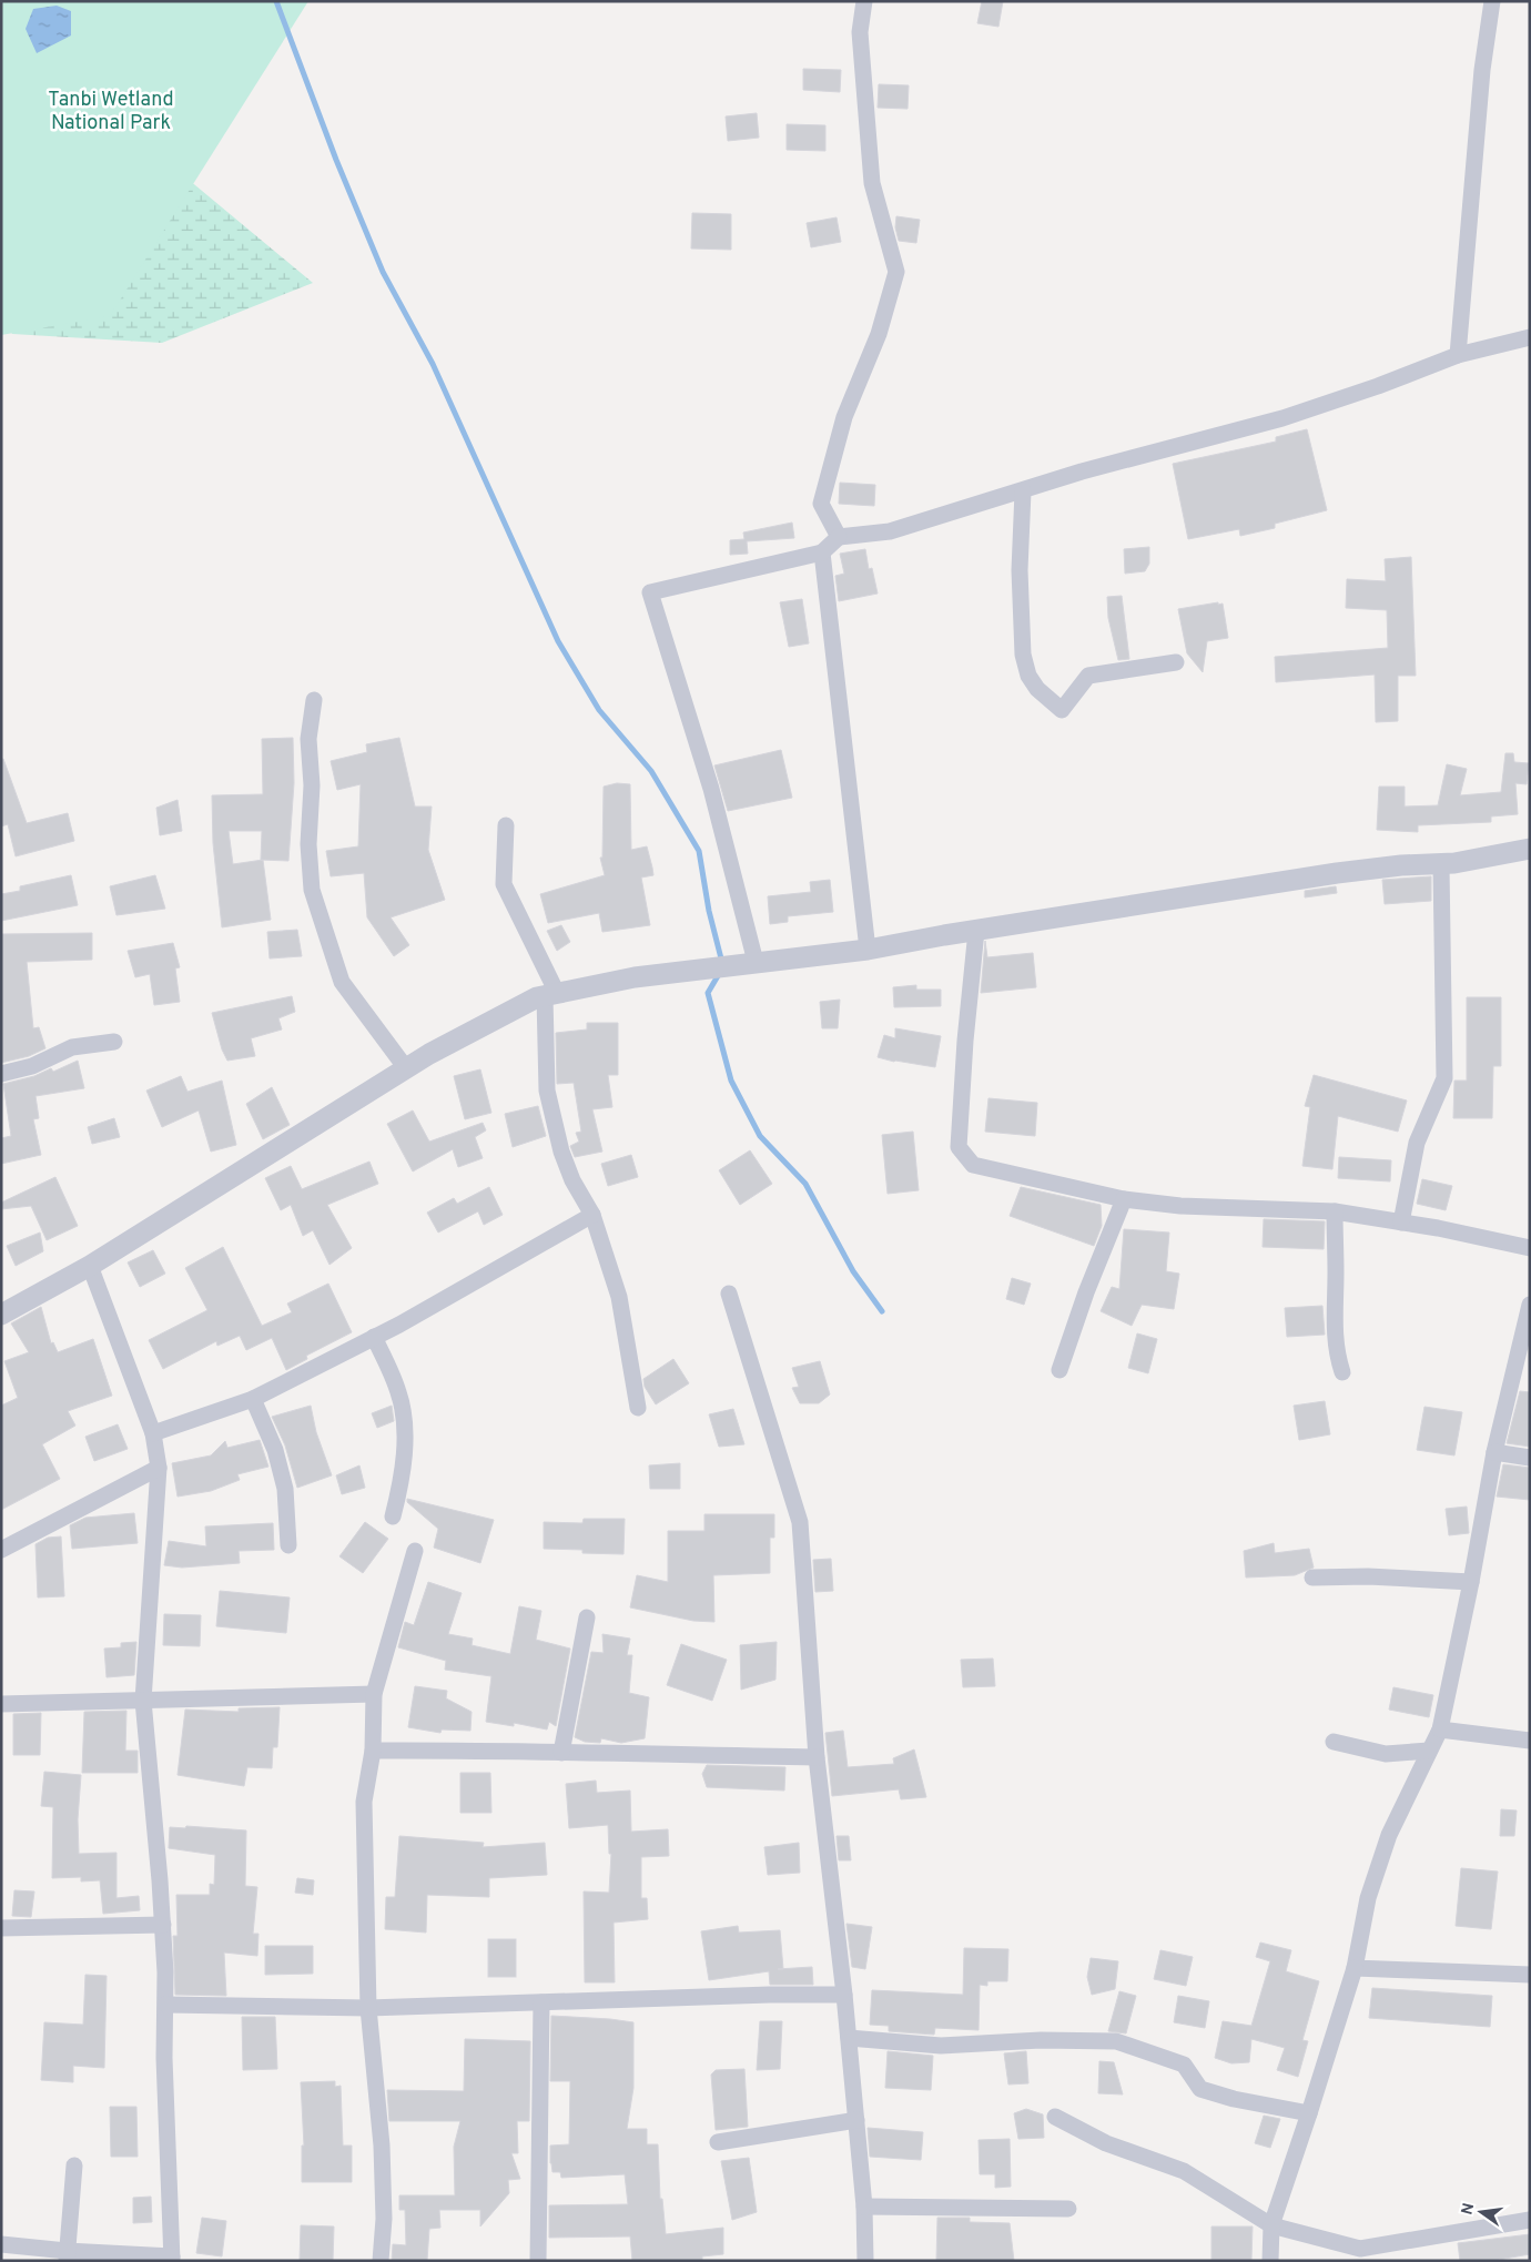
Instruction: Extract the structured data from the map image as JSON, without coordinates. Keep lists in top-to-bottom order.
{
  "parks": ["Tanbi Wetland National Park"],
  "north": "left"
}
